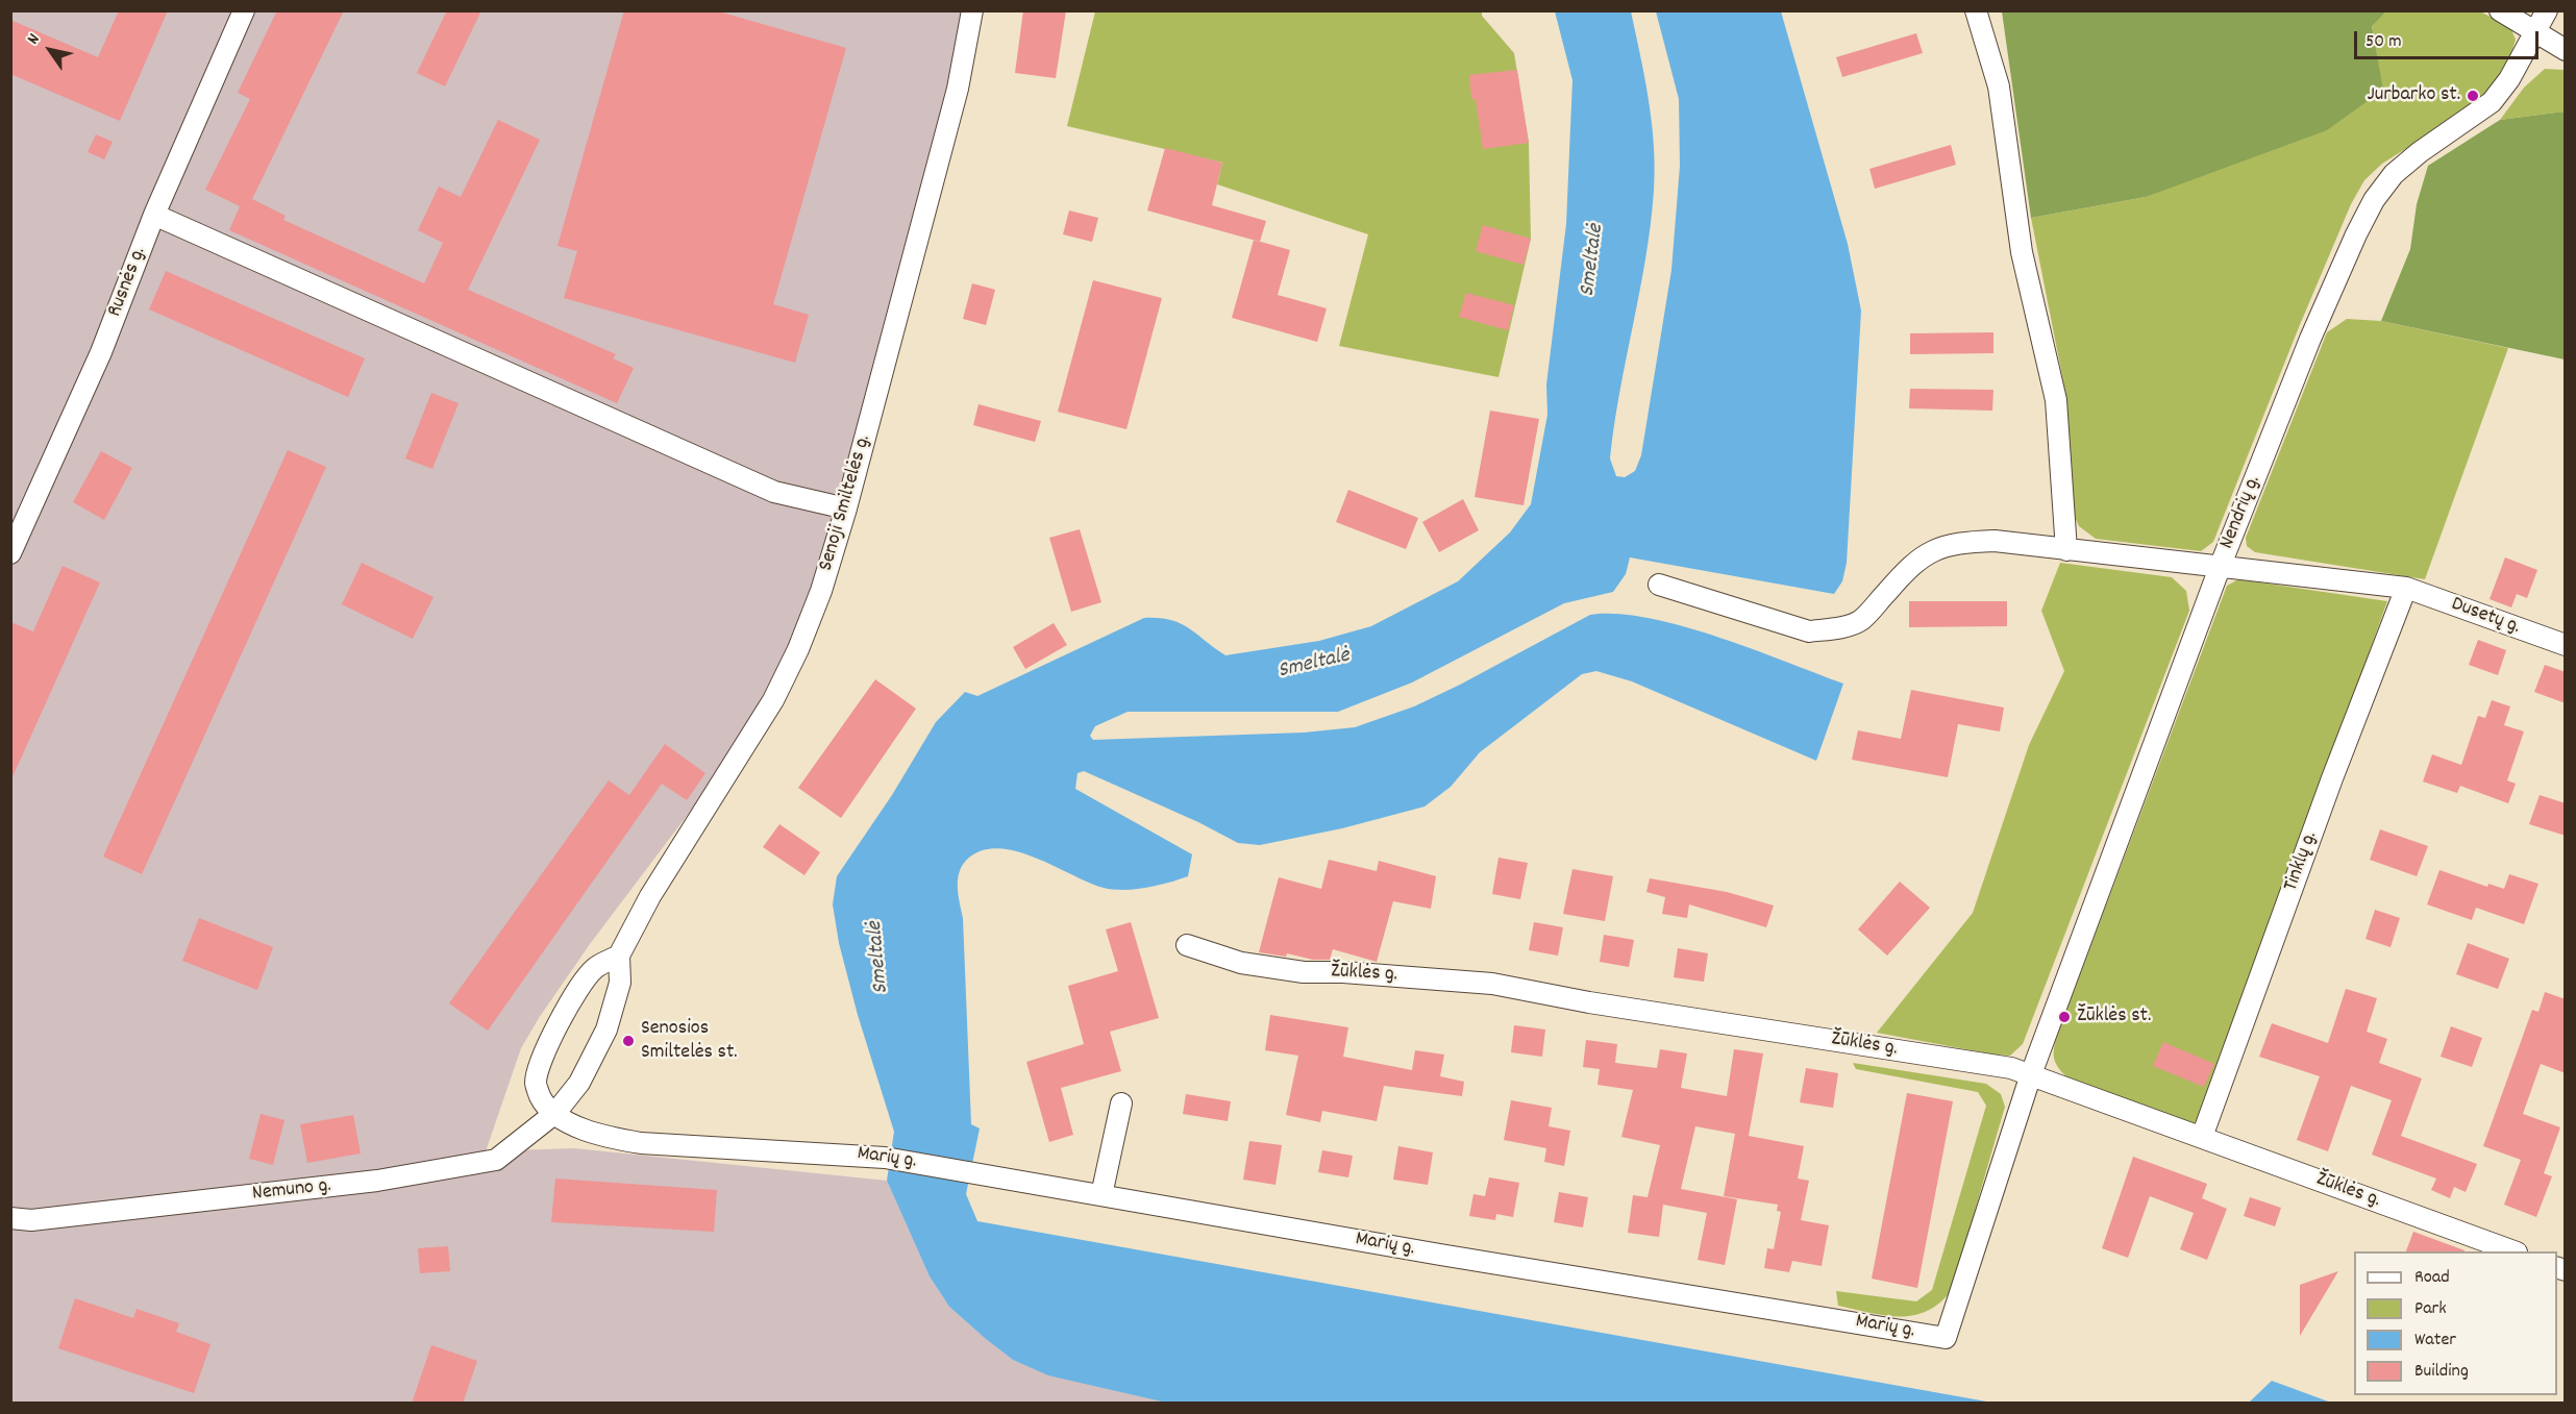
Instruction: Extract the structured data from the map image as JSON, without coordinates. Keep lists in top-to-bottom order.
{
  "streets": {
    "street": [
      "Rusnės g.",
      "Senoji Smiltelės g.",
      "Nendrių g.",
      "Dusetų g.",
      "Tinklų g.",
      "Žūklės g.",
      "Marių g.",
      "Nemuno g."
    ]
  },
  "crossings": [
    ["Senoji Smiltelės g.", "Marių g."],
    ["Senoji Smiltelės g.", "Nemuno g."],
    ["Nendrių g.", "Dusetų g."],
    ["Nendrių g.", "Žūklės g."],
    ["Nendrių g.", "Marių g."],
    ["Dusetų g.", "Tinklų g."],
    ["Tinklų g.", "Žūklės g."],
    ["Žūklės g.", "Marių g."],
    ["Marių g.", "Nemuno g."]
  ],
  "water": ["Smeltalė"],
  "places": ["Jurbarko st.", "Žūklės st.", "Senosios Smiltelės st."],
  "legend": [
    "Road",
    "Park",
    "Water",
    "Building"
  ],
  "scale_bar": "50 m",
  "north": "top left"
}
